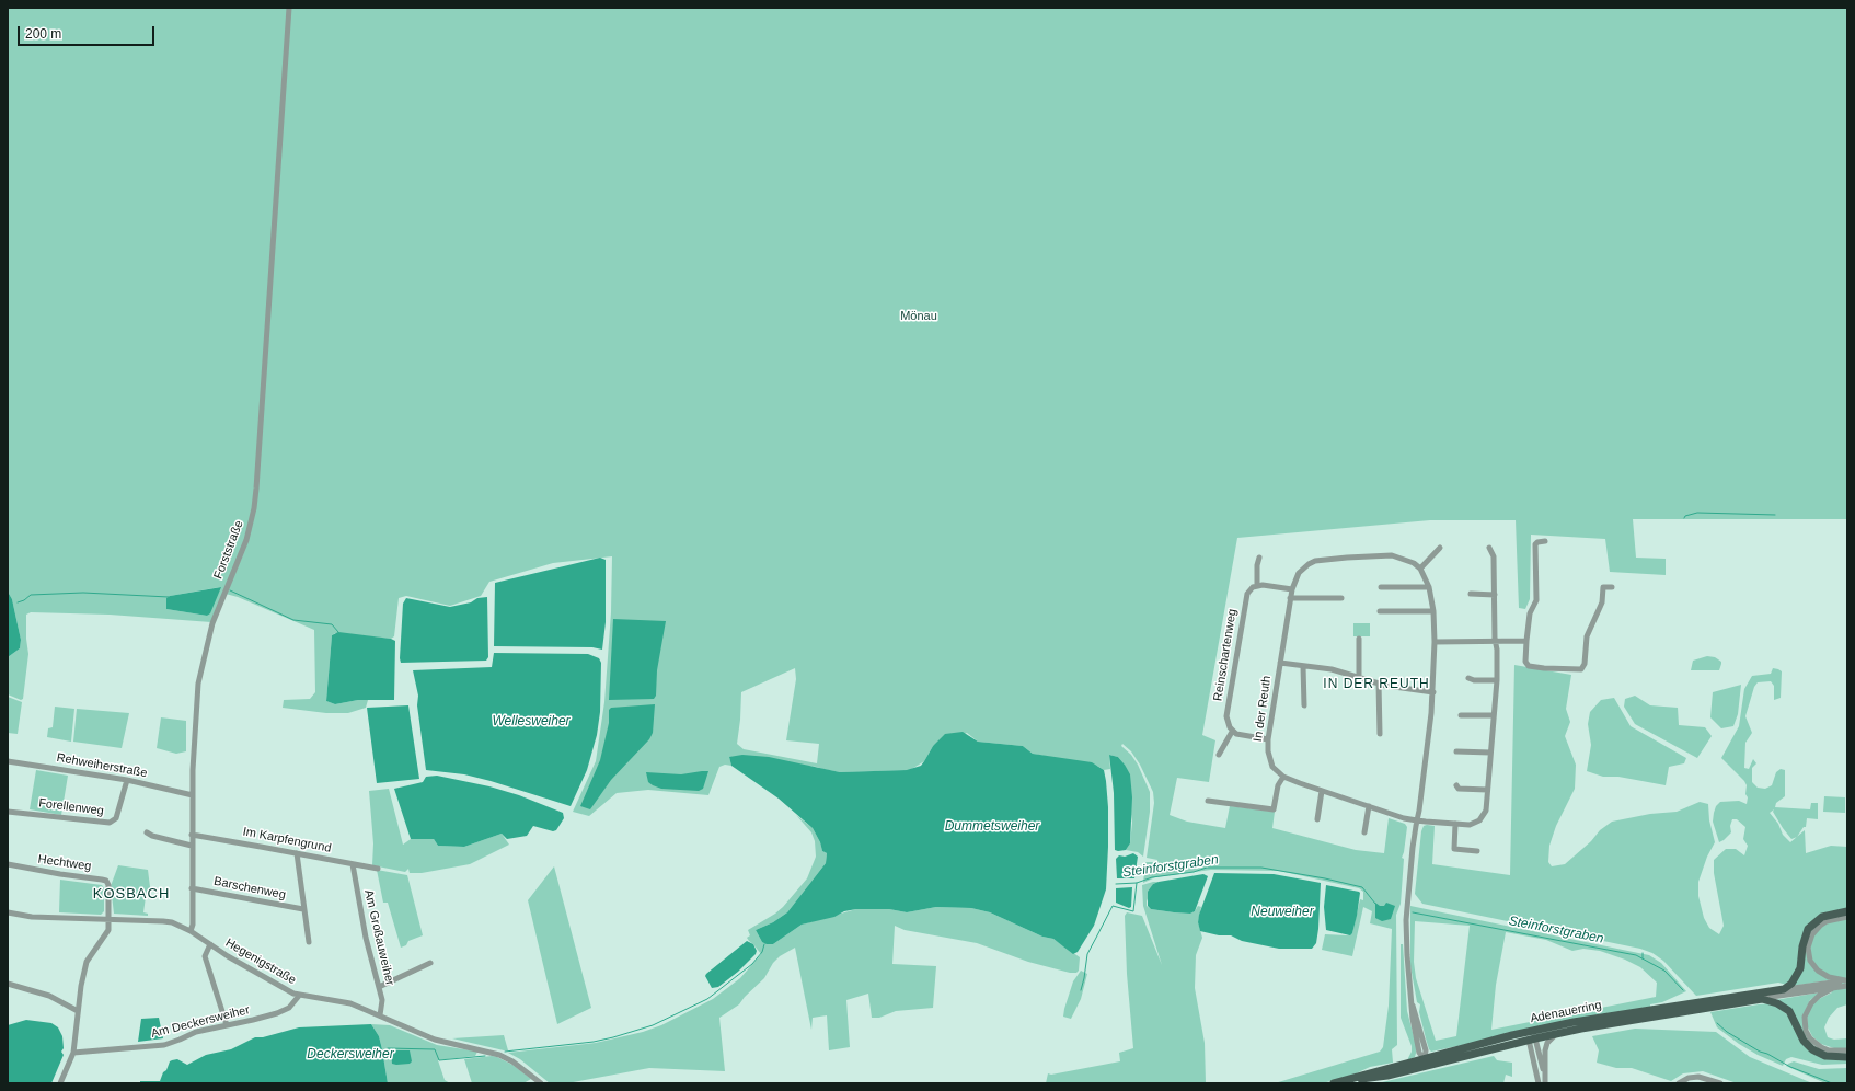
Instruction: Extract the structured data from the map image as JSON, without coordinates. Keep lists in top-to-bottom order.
{
  "streets": {
    "main road": ["Adenauerring"],
    "street": [
      "Forststraße",
      "Reinschartenweg",
      "In der Reuth",
      "Rehweiherstraße",
      "Forellenweg",
      "Im Karpfengrund",
      "Hechtweg",
      "Barschenweg",
      "Am Großauweiher",
      "Hegenigstraße",
      "Am Deckersweiher"
    ]
  },
  "crossings": [
    ["Forststraße", "Rehweiherstraße"],
    ["Forststraße", "Im Karpfengrund"],
    ["Forststraße", "Barschenweg"],
    ["Forststraße", "Hegenigstraße"],
    ["Rehweiherstraße", "Forellenweg"],
    ["Im Karpfengrund", "Am Großauweiher"],
    ["Hechtweg", "Hegenigstraße"],
    ["Am Großauweiher", "Hegenigstraße"],
    ["Hegenigstraße", "Am Deckersweiher"]
  ],
  "districts": ["IN DER REUTH", "KOSBACH"],
  "water": [
    "Wellesweiher",
    "Dummetsweiher",
    "Steinforstgraben",
    "Neuweiher",
    "Deckersweiher"
  ],
  "parks": ["Mönau"],
  "scale_bar": "200 m"
}
